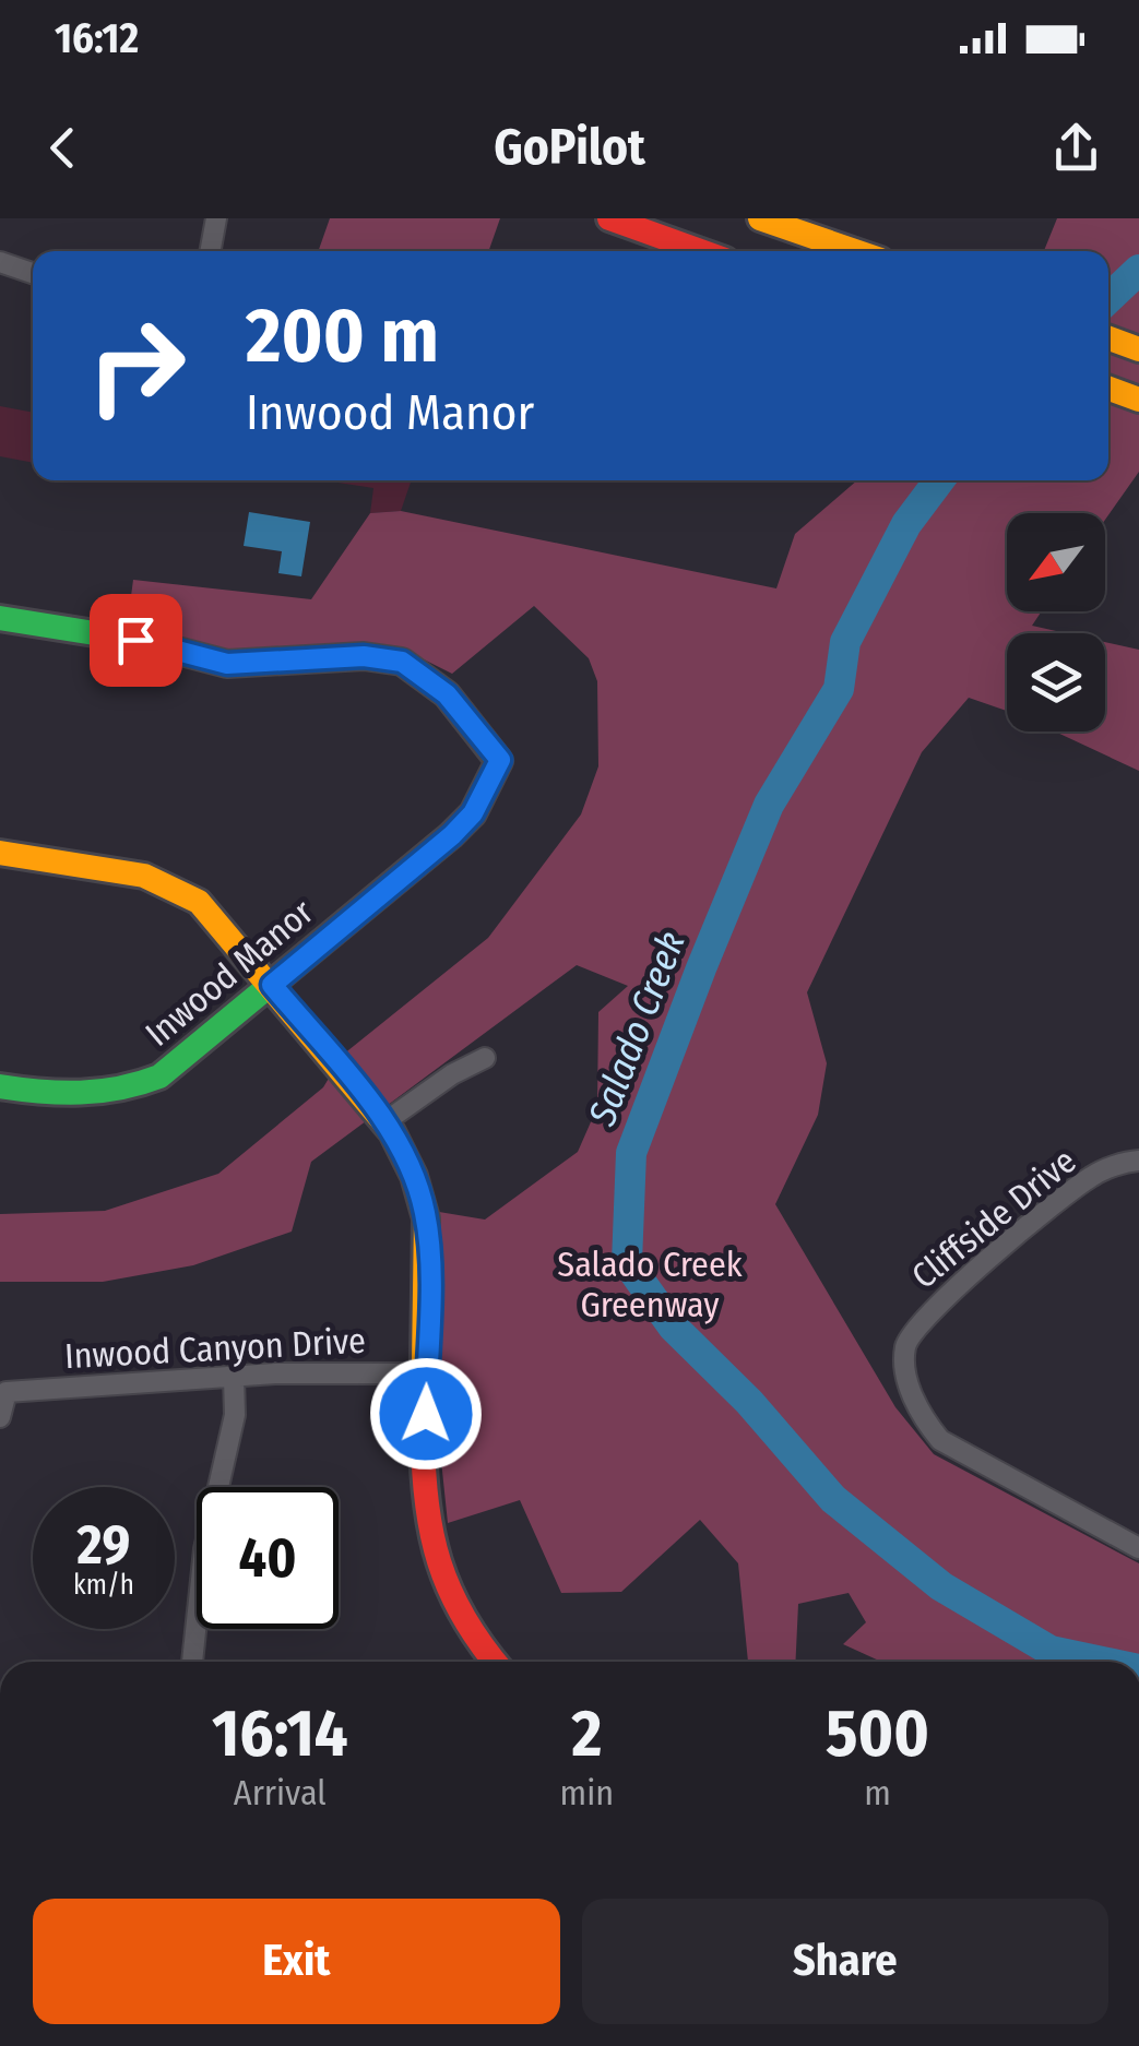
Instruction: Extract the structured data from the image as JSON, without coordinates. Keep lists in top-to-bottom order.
{
  "streets": {
    "street": ["Inwood Manor", "Cliffside Drive", "Inwood Canyon Drive"]
  },
  "water": ["Salado Creek"],
  "parks": ["Salado Creek Greenway"],
  "north": "bottom left",
  "page": {
    "status": "16:12",
    "header": "GoPilot",
    "turn": ["200 m", "Inwood Manor"],
    "speed": "29 km/h",
    "limit": "40",
    "eta": [
      "16:14",
      "Arrival",
      "2",
      "min",
      "500",
      "m"
    ],
    "buttons": ["Exit", "Share"]
  }
}
